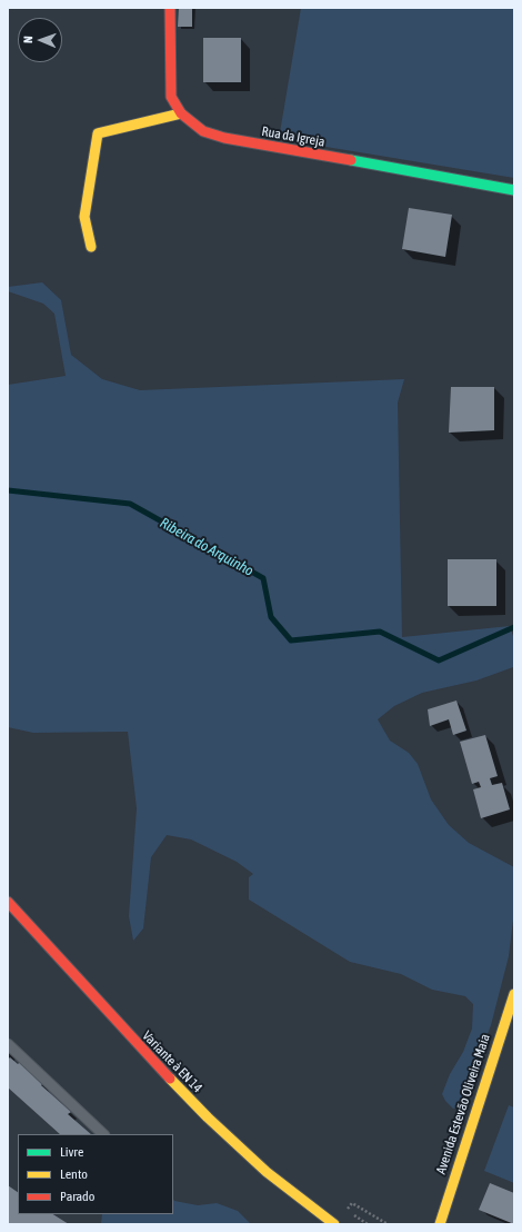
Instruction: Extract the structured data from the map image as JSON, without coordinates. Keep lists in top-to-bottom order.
{
  "streets": {
    "street": ["Rua da Igreja", "Variante à EN 14", "Avenida Estevão Oliveira Maia"]
  },
  "water": ["Ribeira do Arquinho"],
  "legend": ["Livre", "Lento", "Parado"],
  "north": "left"
}
